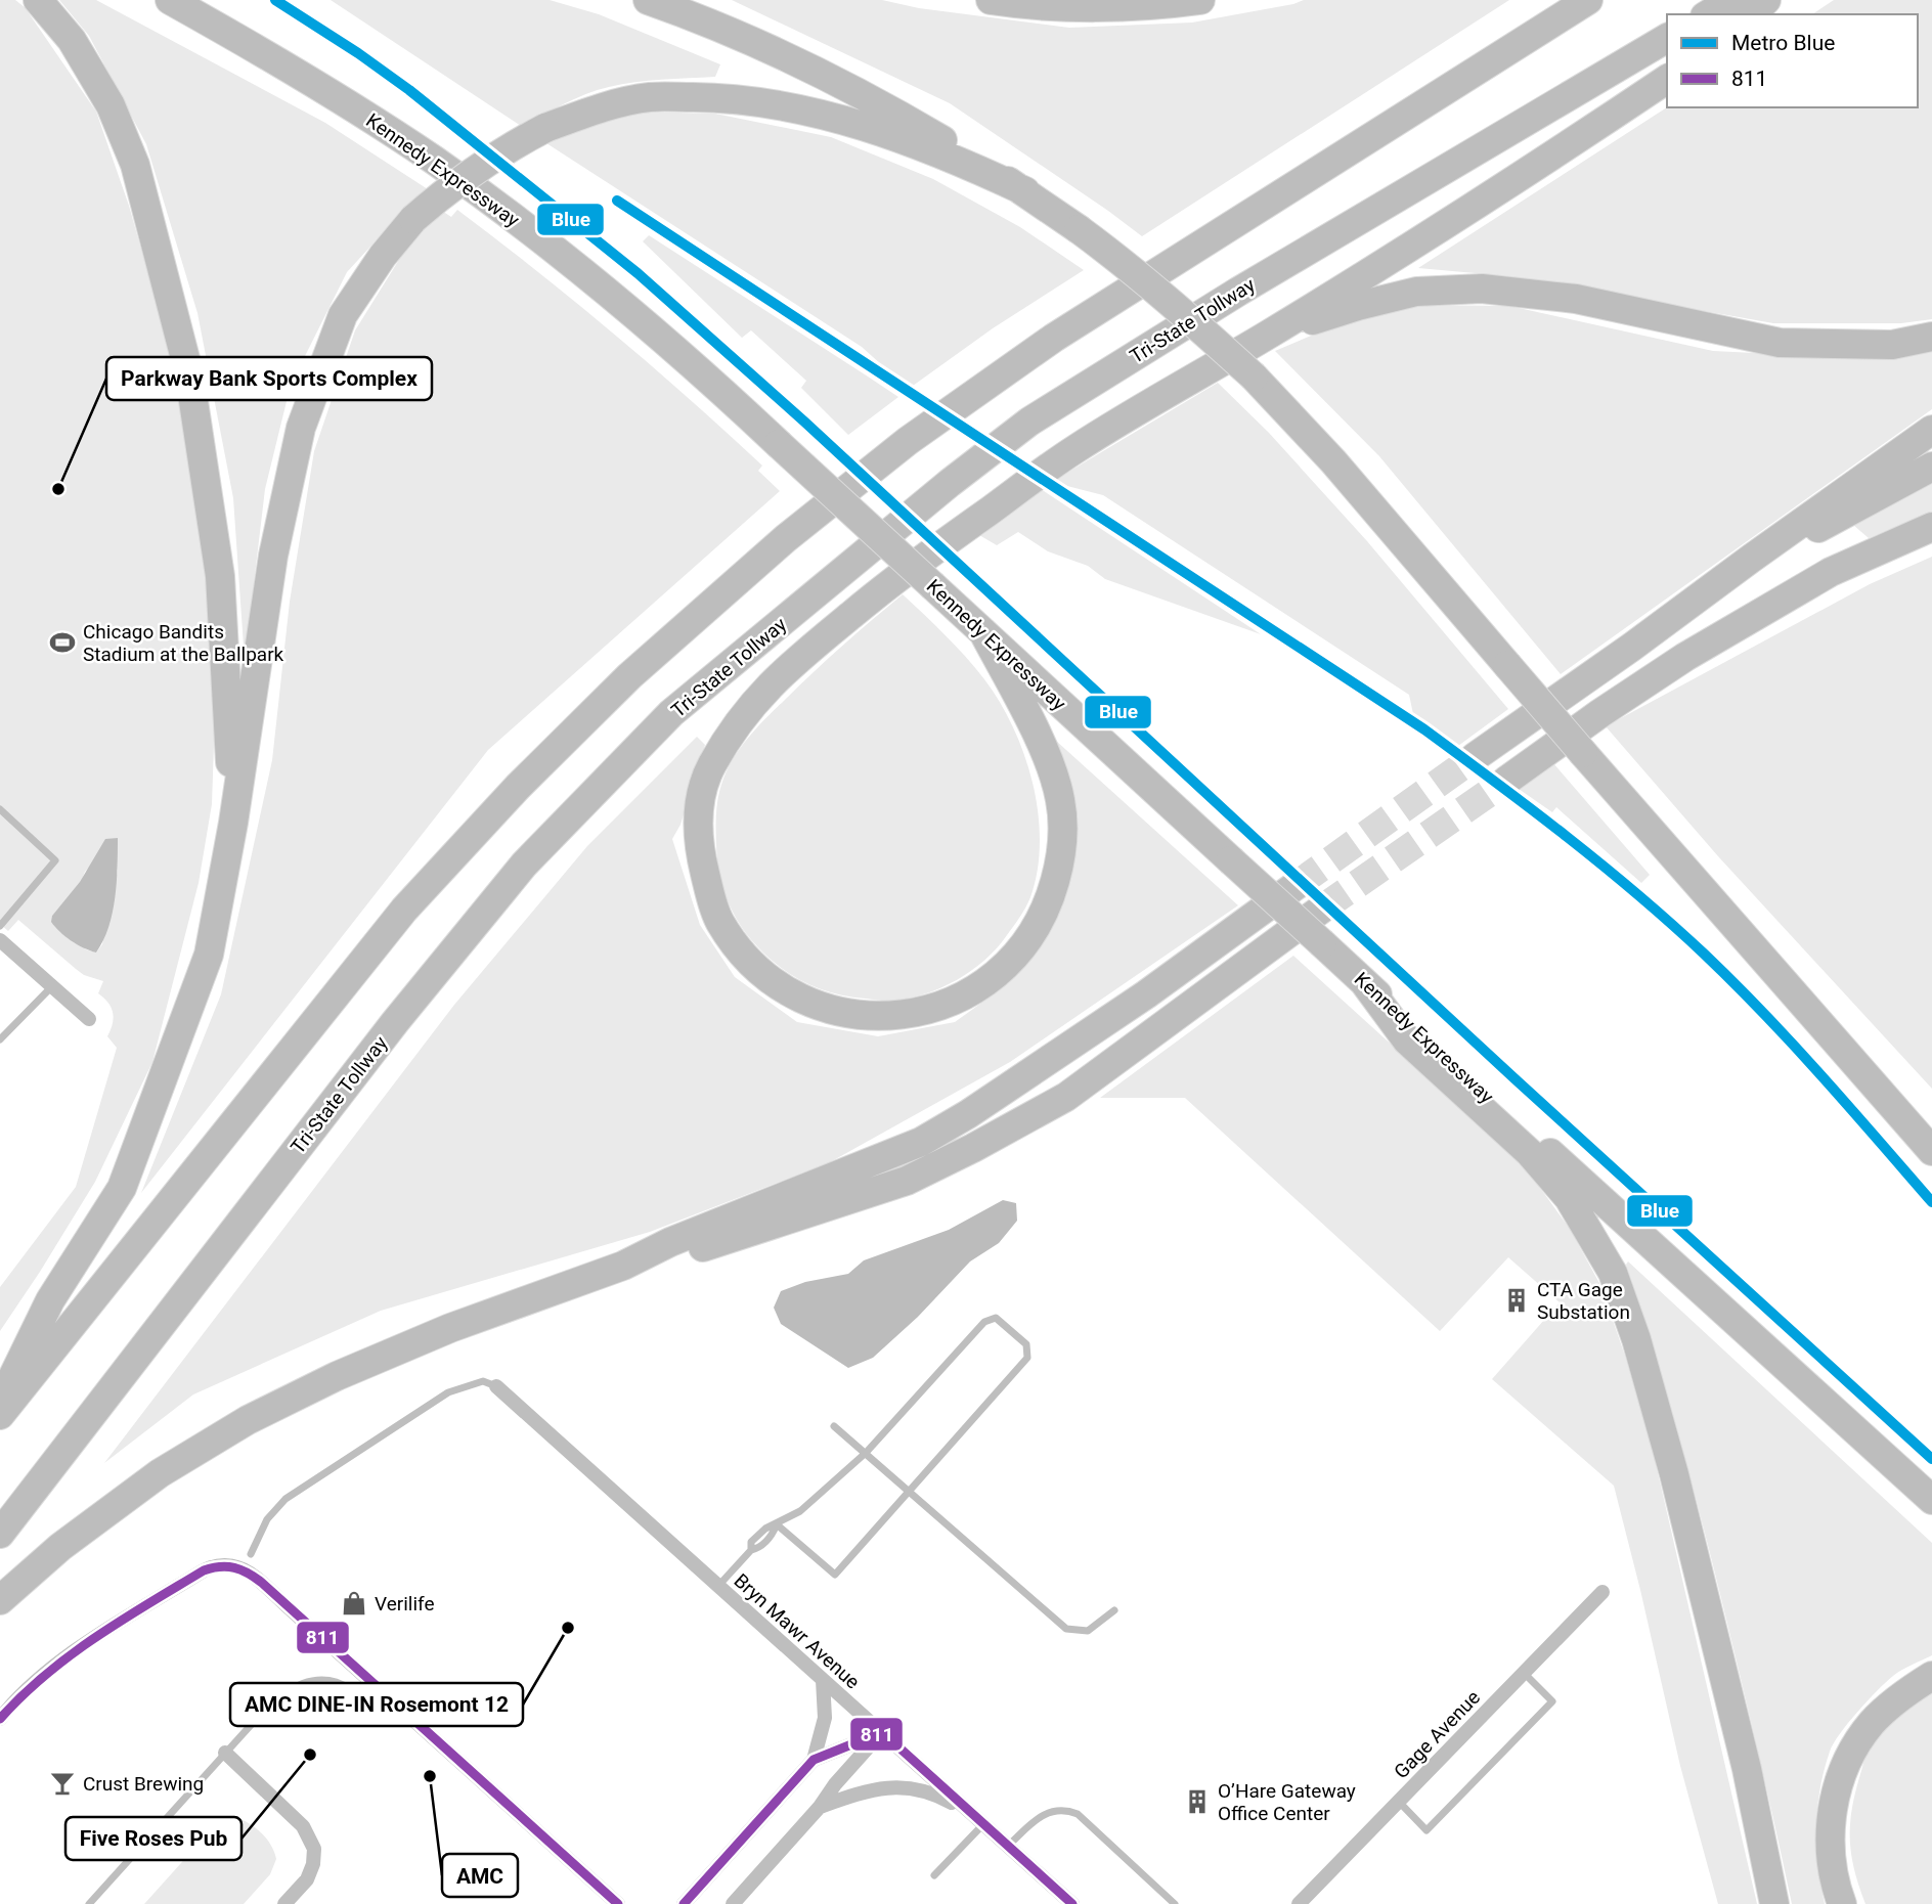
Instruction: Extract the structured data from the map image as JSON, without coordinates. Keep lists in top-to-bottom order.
{
  "streets": {
    "highway": ["Kennedy Expressway", "Tri-State Tollway"],
    "street": ["Bryn Mawr Avenue", "Gage Avenue"]
  },
  "places": {
    "other": [
      "Parkway Bank Sports Complex",
      "AMC DINE-IN Rosemont 12",
      "Five Roses Pub",
      "AMC"
    ],
    "sports": ["Chicago Bandits Stadium at the Ballpark"],
    "building": ["CTA Gage Substation", "O’Hare Gateway Office Center"],
    "shop": ["Verilife"],
    "bar": ["Crust Brewing"]
  },
  "lines": ["metro line Blue", "transit line 811"],
  "legend": ["Metro Blue", "811"]
}
